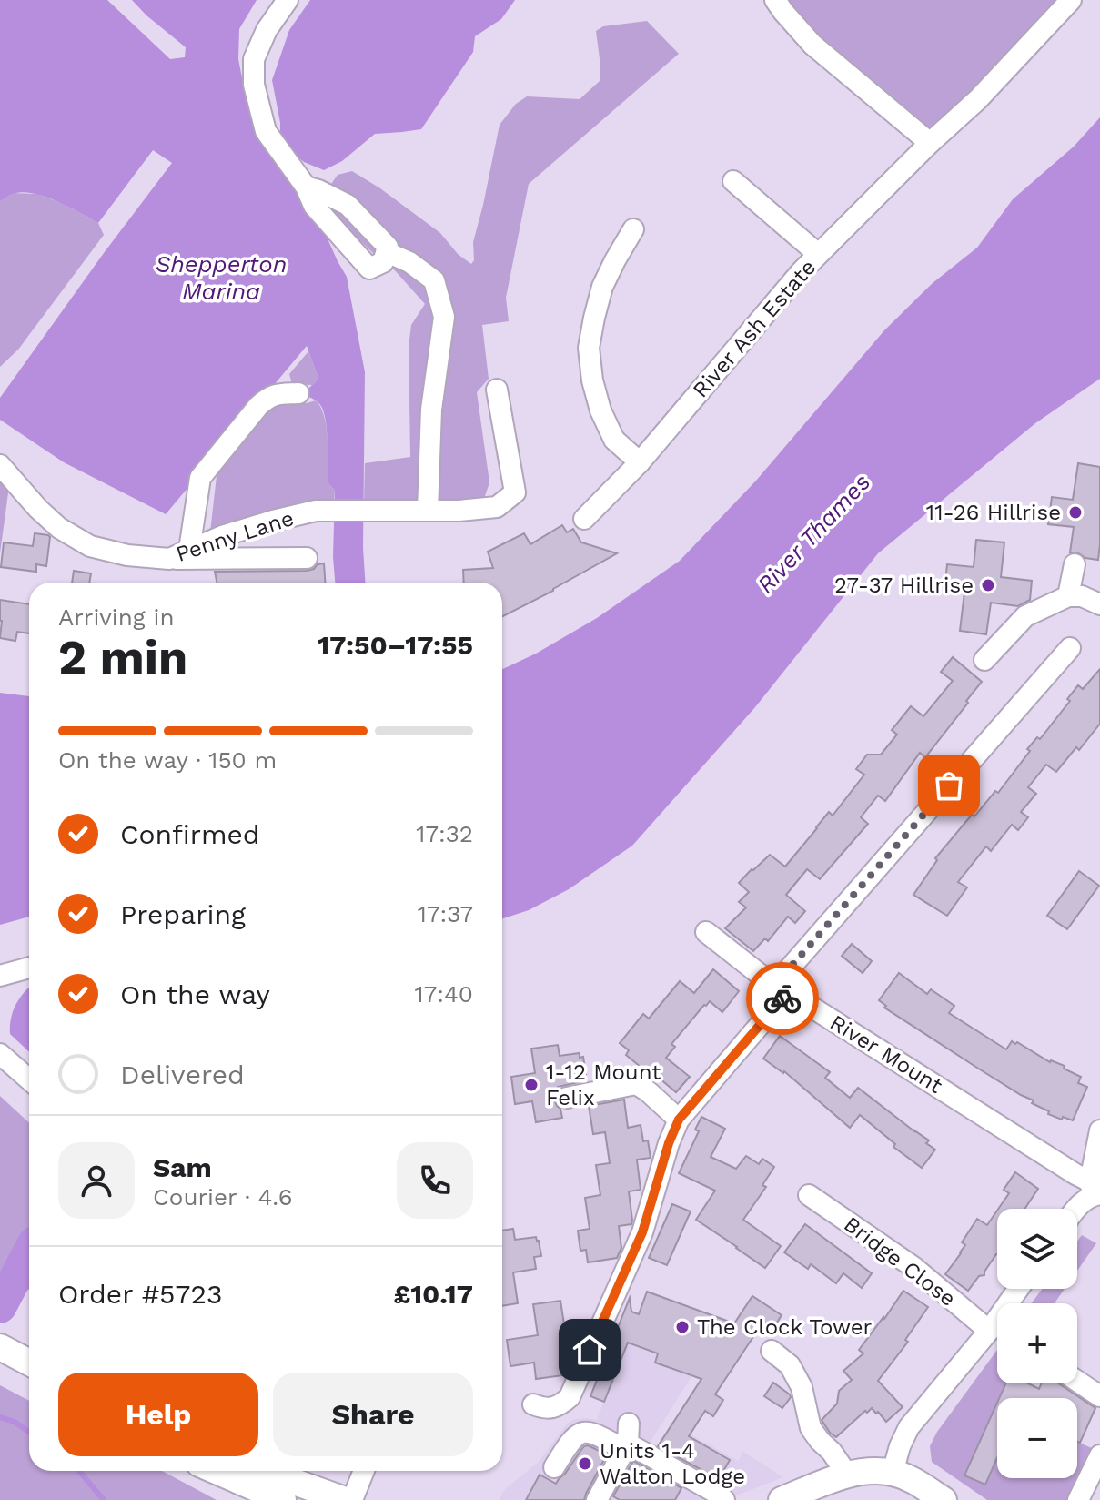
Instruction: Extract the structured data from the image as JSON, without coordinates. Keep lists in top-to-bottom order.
{
  "streets": {
    "street": [
      "River Ash Estate",
      "Penny Lane",
      "River Mount",
      "Bridge Close"
    ]
  },
  "water": ["Shepperton Marina", "River Thames"],
  "places": [
    "11-26 Hillrise",
    "27-37 Hillrise",
    "1-12 Mount Felix",
    "The Clock Tower",
    "Units 1-4 Walton Lodge"
  ],
  "page": {
    "heading": ["2 min", "Arriving in", "17:50–17:55"],
    "panel": [
      "Sam",
      "Courier · 4.6",
      "Order #5723",
      "£10.17"
    ],
    "bar": "On the way · 150 m",
    "list": [
      ["Confirmed", "17:32"],
      ["Preparing", "17:37"],
      ["On the way", "17:40"],
      "Delivered"
    ],
    "map_buttons": ["+", "−"],
    "buttons": ["Help", "Share"]
  }
}
